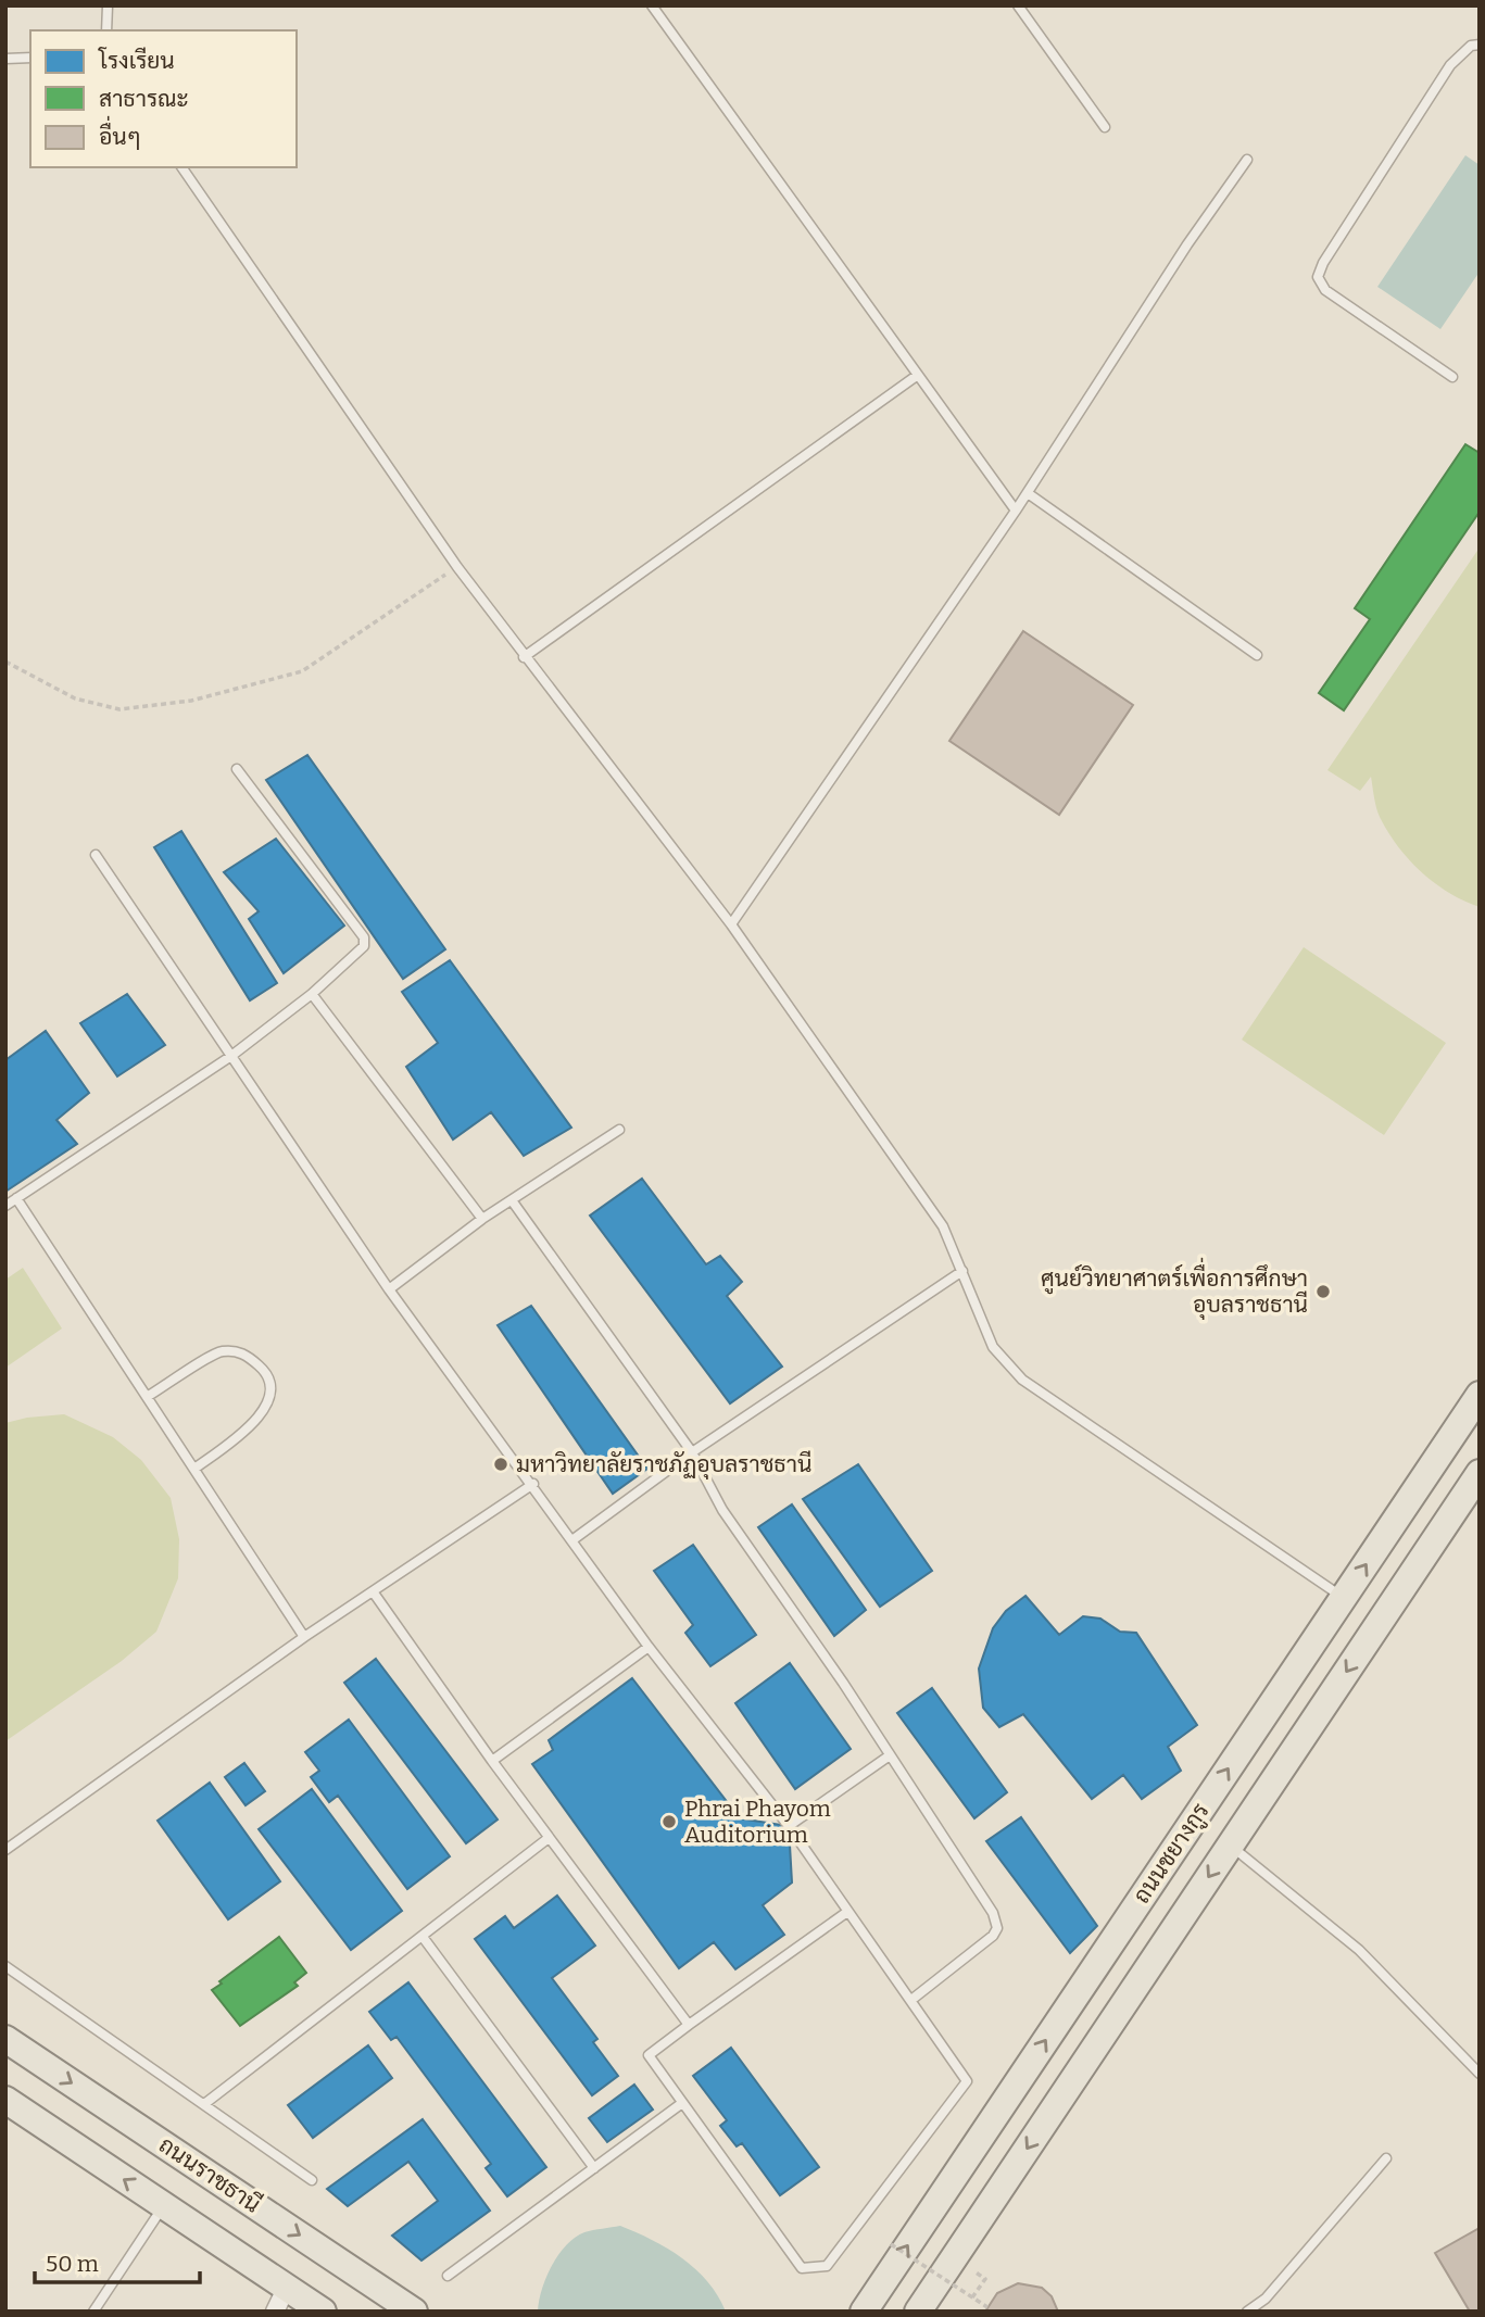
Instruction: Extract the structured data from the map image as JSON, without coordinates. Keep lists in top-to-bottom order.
{
  "streets": {
    "main road": ["ถนนชยางกูร", "ถนนราชธานี"]
  },
  "places": ["ศูนย์วิทยาศาตร์เพื่อการศึกษา อุบลราชธานี", "มหาวิทยาลัยราชภัฏอุบลราชธานี", "Phrai Phayom Auditorium"],
  "legend": ["โรงเรียน", "สาธารณะ", "อื่นๆ"],
  "scale_bar": "50 m"
}
